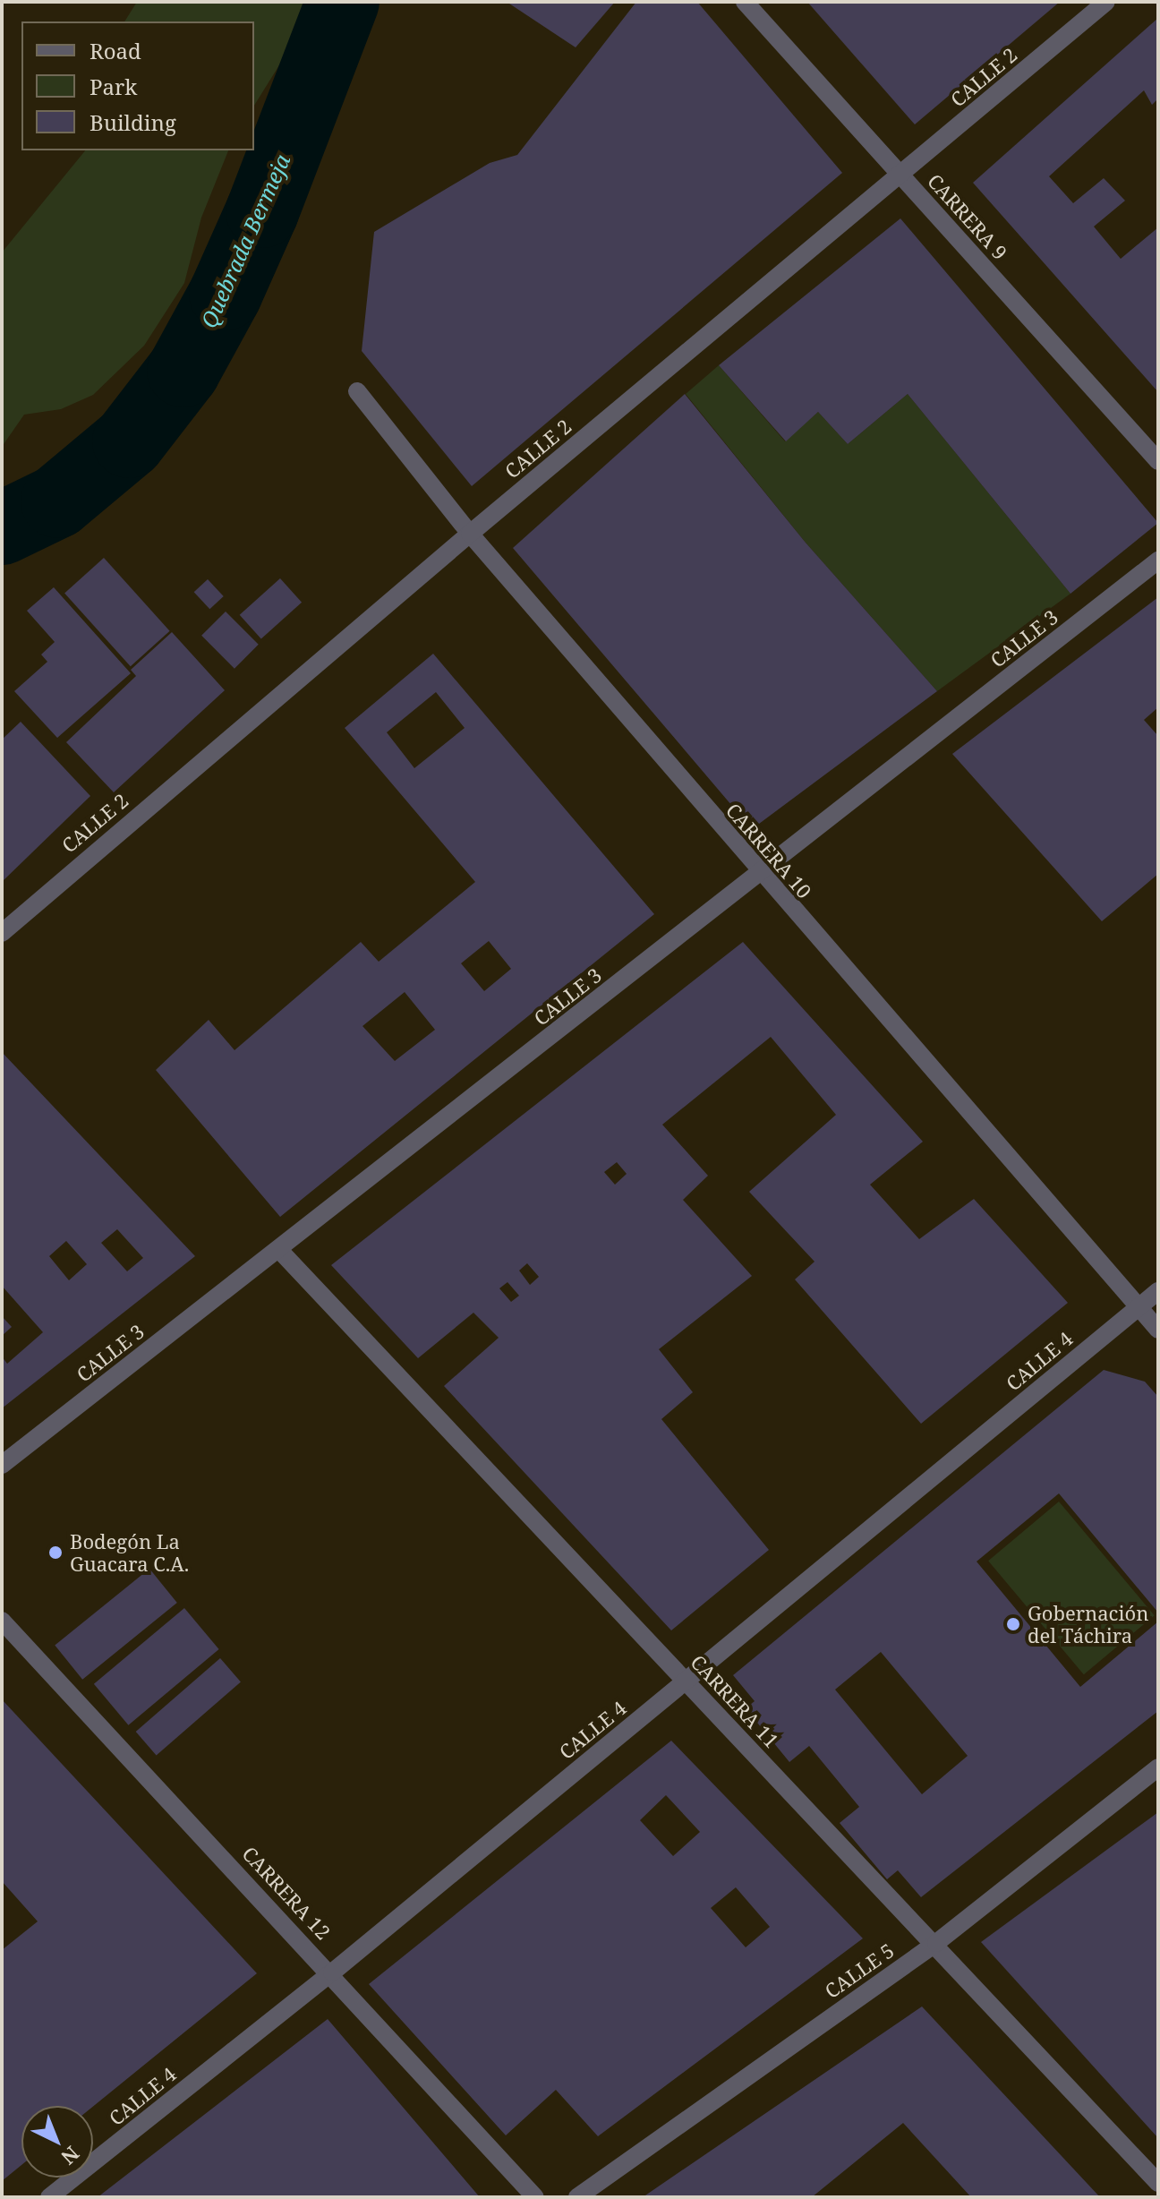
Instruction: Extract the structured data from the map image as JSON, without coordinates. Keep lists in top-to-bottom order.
{
  "streets": {
    "street": [
      "CALLE 2",
      "CARRERA 9",
      "CALLE 3",
      "CARRERA 10",
      "CALLE 4",
      "CARRERA 11",
      "CARRERA 12",
      "CALLE 5"
    ]
  },
  "crossings": [
    ["CALLE 2", "CARRERA 9"],
    ["CALLE 2", "CARRERA 10"],
    ["CALLE 3", "CARRERA 10"],
    ["CALLE 3", "CARRERA 11"],
    ["CARRERA 10", "CALLE 4"],
    ["CALLE 4", "CARRERA 11"],
    ["CALLE 4", "CARRERA 12"],
    ["CARRERA 11", "CALLE 5"]
  ],
  "water": ["Quebrada Bermeja"],
  "places": ["Bodegón La Guacara C.A.", "Gobernación del Táchira"],
  "legend": ["Road", "Park", "Building"],
  "north": "bottom right"
}
